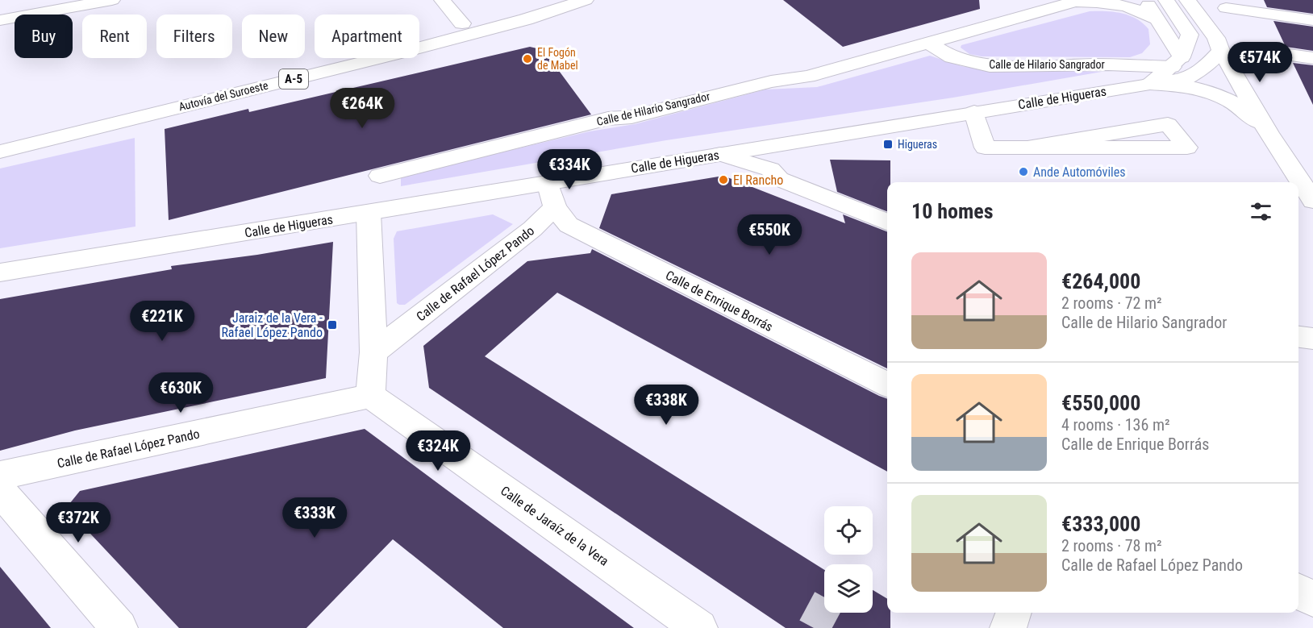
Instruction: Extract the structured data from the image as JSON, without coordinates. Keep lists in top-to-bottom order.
{
  "streets": {
    "main road": [
      "Calle de Hilario Sangrador",
      "A-5",
      "Autovía del Suroeste",
      "Calle de Higueras",
      "Calle de Rafael López Pando",
      "Calle de Enrique Borrás",
      "Calle de Jaraíz de la Vera"
    ]
  },
  "crossings": [
    ["Calle de Hilario Sangrador", "Calle de Higueras"],
    ["Calle de Rafael López Pando", "Calle de Enrique Borrás"],
    ["Calle de Rafael López Pando", "Calle de Jaraíz de la Vera"]
  ],
  "places": {
    "other": ["El Fogón de Mabel", "Ande Automóviles", "El Rancho"],
    "transit": ["Higueras", "Jaraiz de la Vera - Rafael López Pando"]
  },
  "page": {
    "chip": [
      "Buy",
      "Rent",
      "Filters",
      "New",
      "Apartment"
    ],
    "price": [
      "€574K",
      "€264K",
      "€334K",
      "€550K",
      "€221K",
      "€630K",
      "€338K",
      "€324K",
      "€333K",
      "€372K"
    ],
    "heading": "10 homes",
    "list": [
      {
        "name": "€264,000",
        "note": "2 rooms · 72 m² · Calle de Hilario Sangrador"
      },
      {
        "name": "€550,000",
        "note": "4 rooms · 136 m² · Calle de Enrique Borrás"
      },
      {
        "name": "€333,000",
        "note": "2 rooms · 78 m² · Calle de Rafael López Pando"
      }
    ]
  }
}
